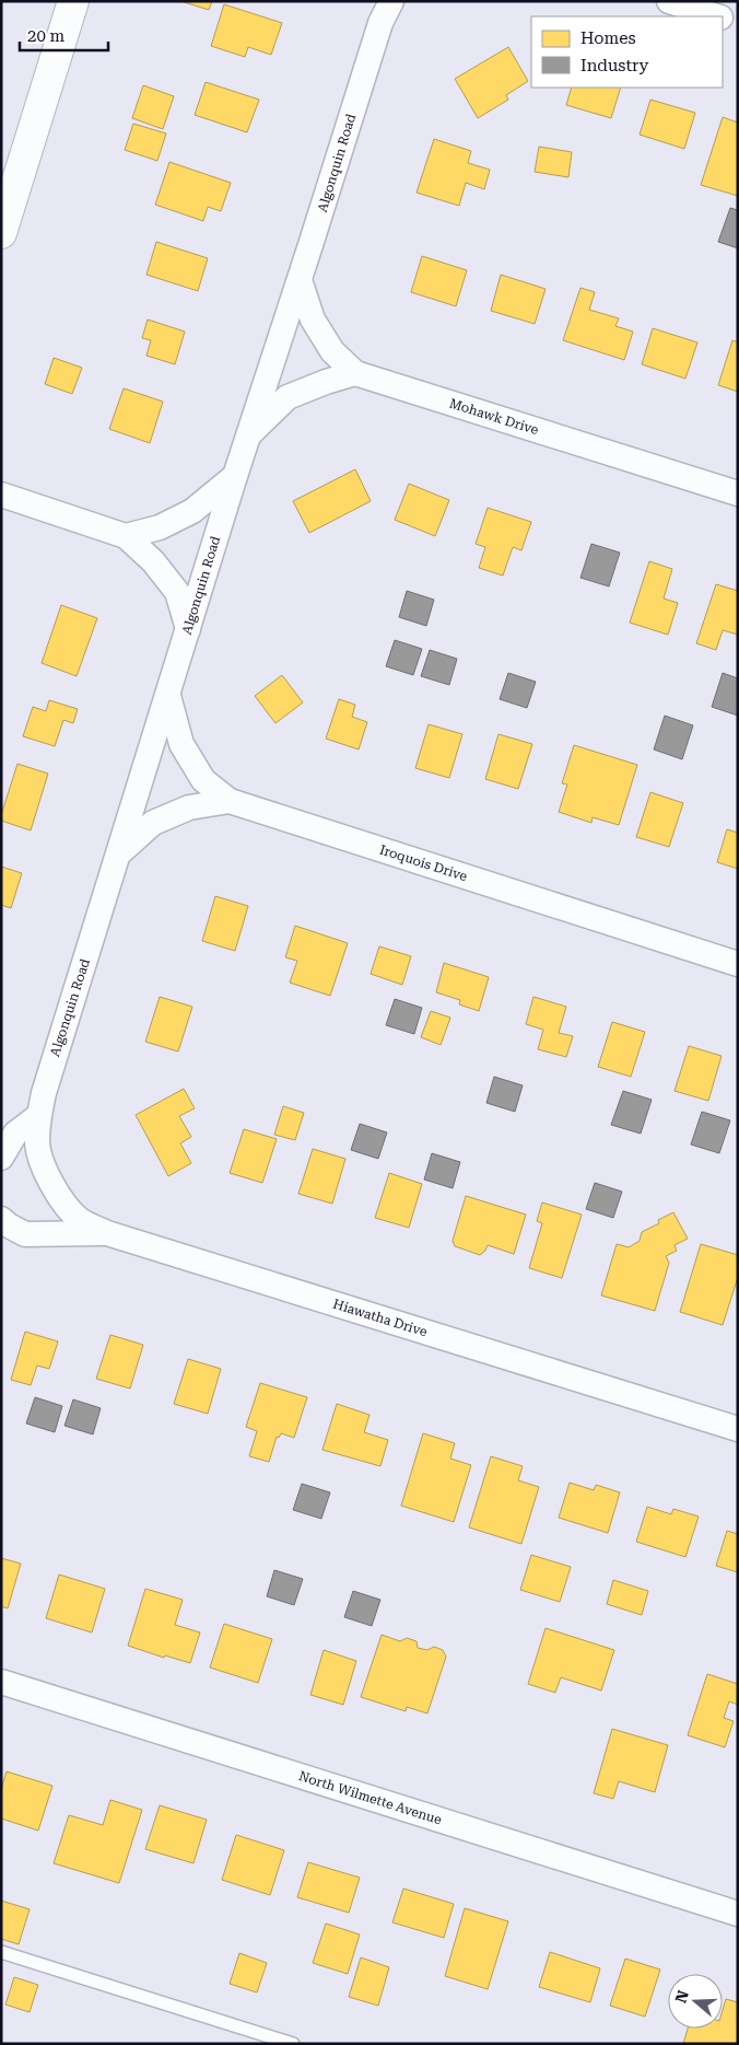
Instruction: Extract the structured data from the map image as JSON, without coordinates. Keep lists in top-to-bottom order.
{
  "streets": {
    "street": [
      "Algonquin Road",
      "Mohawk Drive",
      "Iroquois Drive",
      "Hiawatha Drive",
      "North Wilmette Avenue"
    ]
  },
  "crossings": [
    ["Algonquin Road", "Mohawk Drive"],
    ["Algonquin Road", "Iroquois Drive"],
    ["Algonquin Road", "Hiawatha Drive"]
  ],
  "legend": ["Homes", "Industry"],
  "scale_bar": "20 m",
  "north": "left"
}
